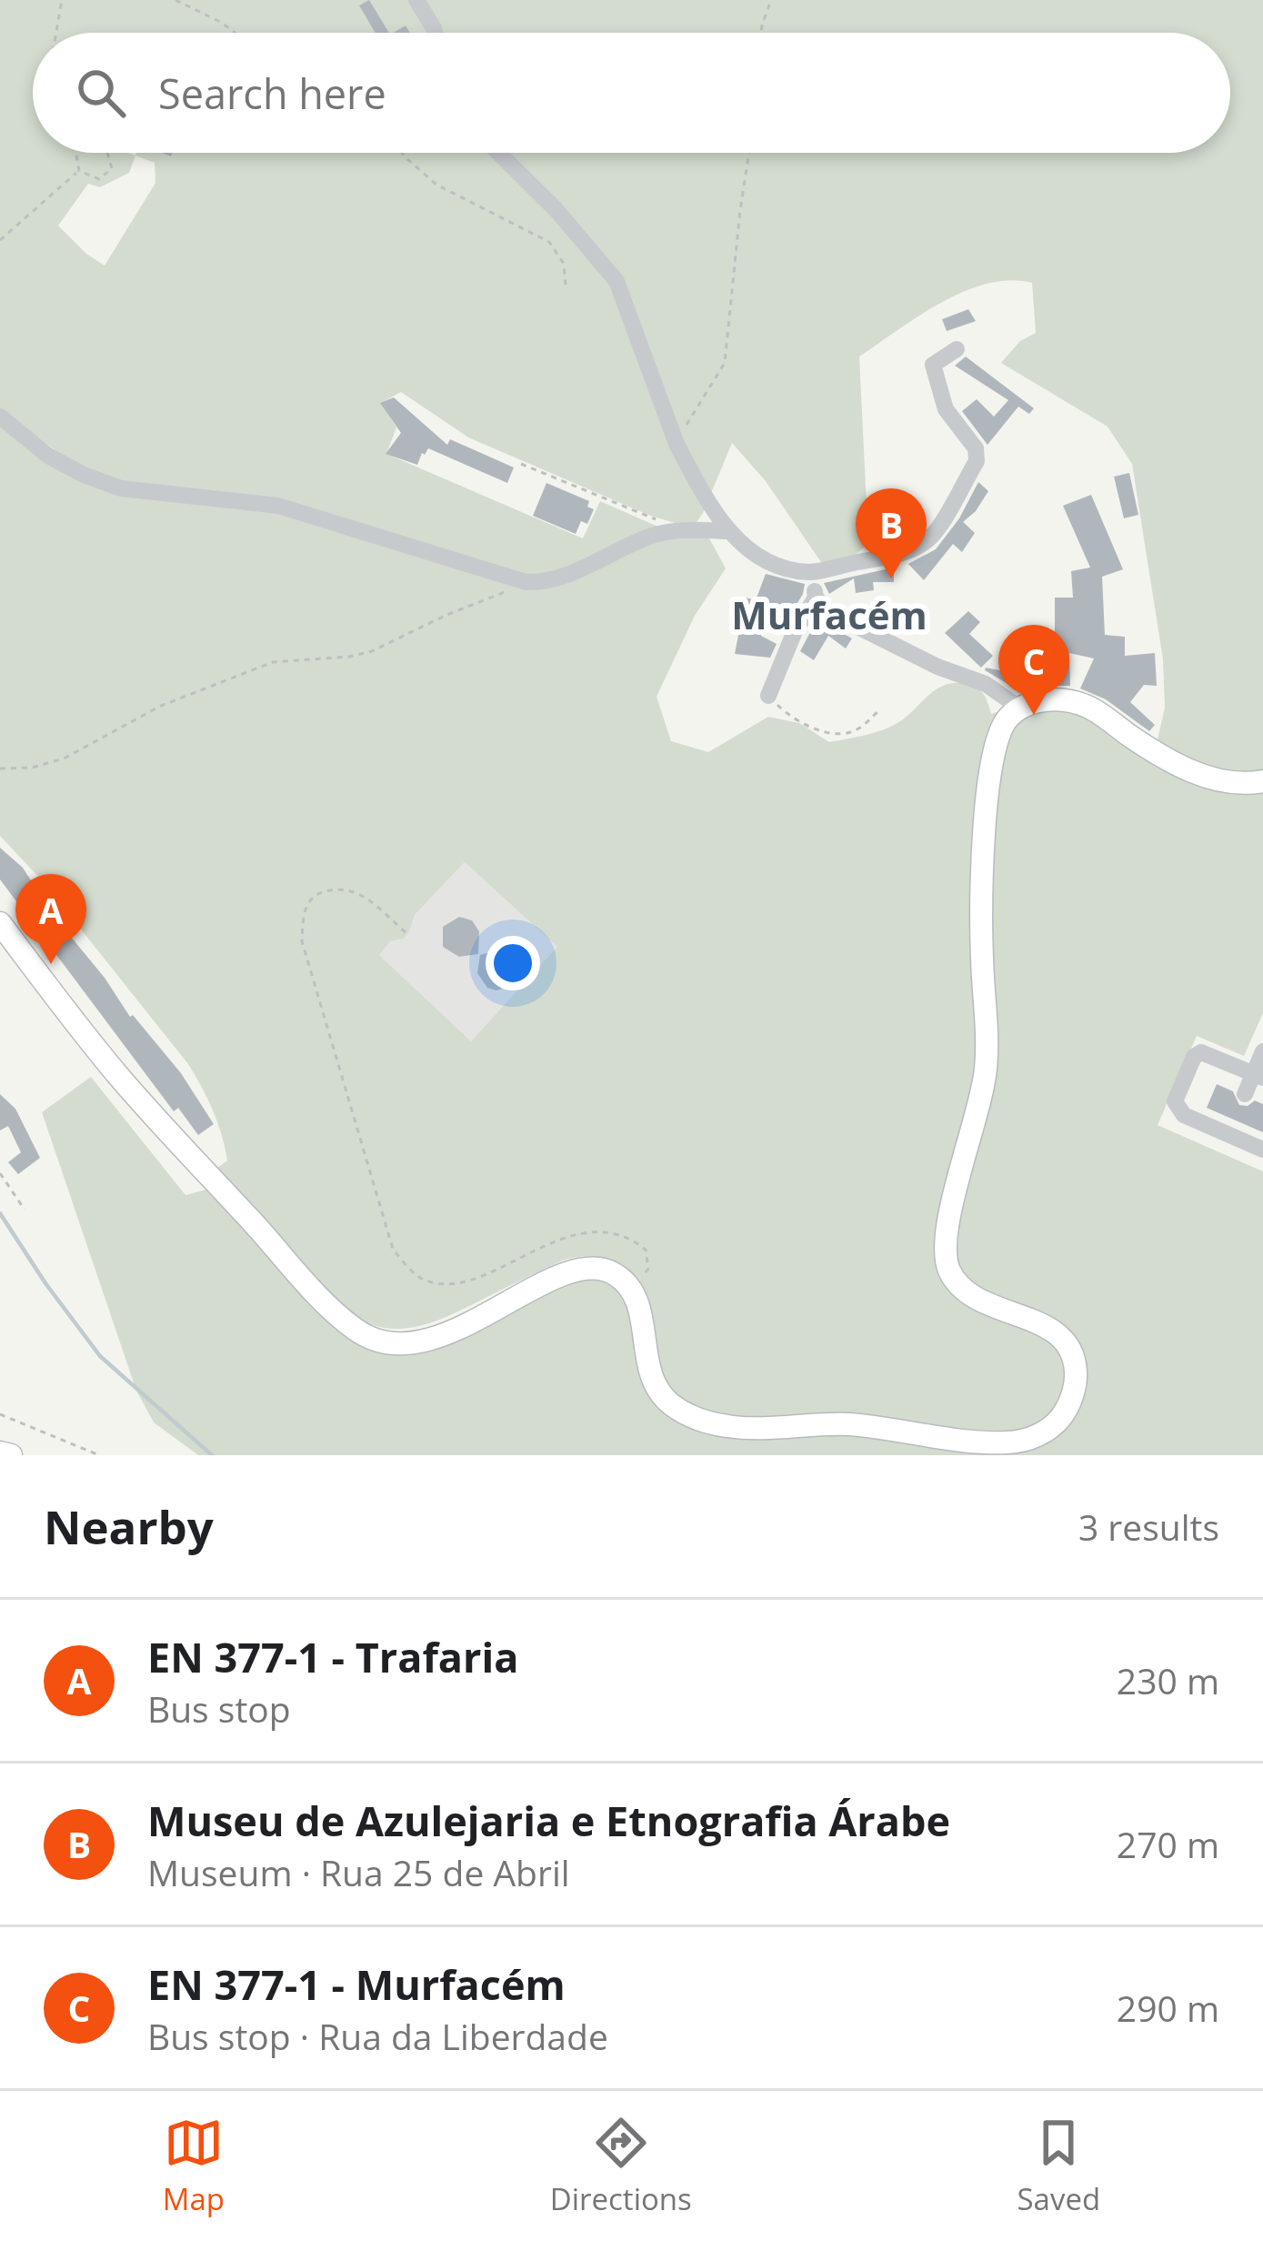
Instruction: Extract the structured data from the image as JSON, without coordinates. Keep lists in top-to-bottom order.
{
  "districts": ["Murfacém"],
  "page": {
    "search": "Search here",
    "pins": ["B", "C", "A"],
    "heading": ["Nearby", "3 results"],
    "list": [
      {
        "mark": "A",
        "name": "EN 377-1 - Trafaria",
        "note": "Bus stop",
        "value": "230 m"
      },
      {
        "mark": "B",
        "name": "Museu de Azulejaria e Etnografia Árabe",
        "note": "Museum · Rua 25 de Abril",
        "value": "270 m"
      },
      {
        "mark": "C",
        "name": "EN 377-1 - Murfacém",
        "note": "Bus stop · Rua da Liberdade",
        "value": "290 m"
      }
    ],
    "nav": ["Map", "Directions", "Saved"]
  }
}
